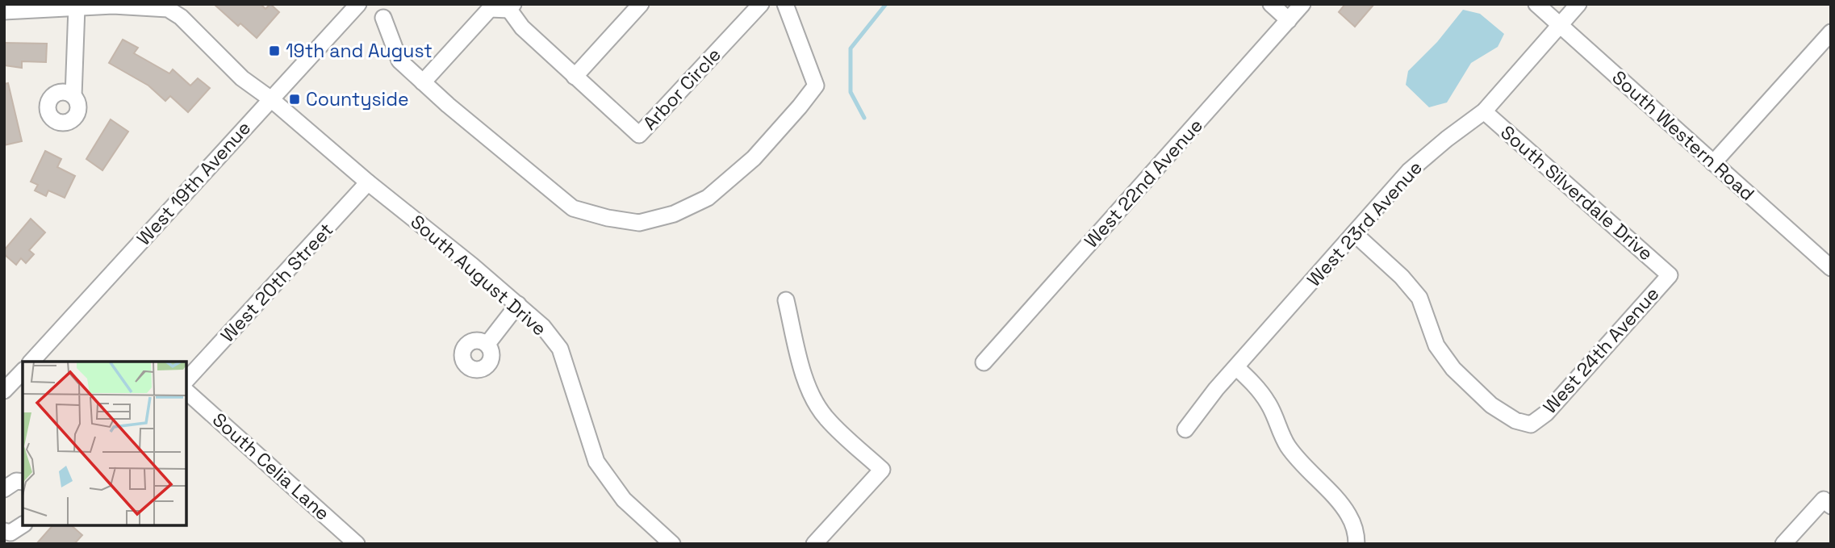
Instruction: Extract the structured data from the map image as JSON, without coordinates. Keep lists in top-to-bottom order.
{
  "streets": {
    "street": [
      "Arbor Circle",
      "South Western Road",
      "West 19th Avenue",
      "West 22nd Avenue",
      "South Silverdale Drive",
      "West 23rd Avenue",
      "South August Drive",
      "West 20th Street",
      "West 24th Avenue",
      "South Celia Lane"
    ]
  },
  "crossings": [
    ["South Western Road", "West 23rd Avenue"],
    ["West 19th Avenue", "South August Drive"],
    ["South Silverdale Drive", "West 23rd Avenue"],
    ["South Silverdale Drive", "West 24th Avenue"],
    ["West 23rd Avenue", "West 24th Avenue"],
    ["South August Drive", "West 20th Street"]
  ],
  "places": {
    "transit": ["19th and August", "Countyside"]
  }
}
